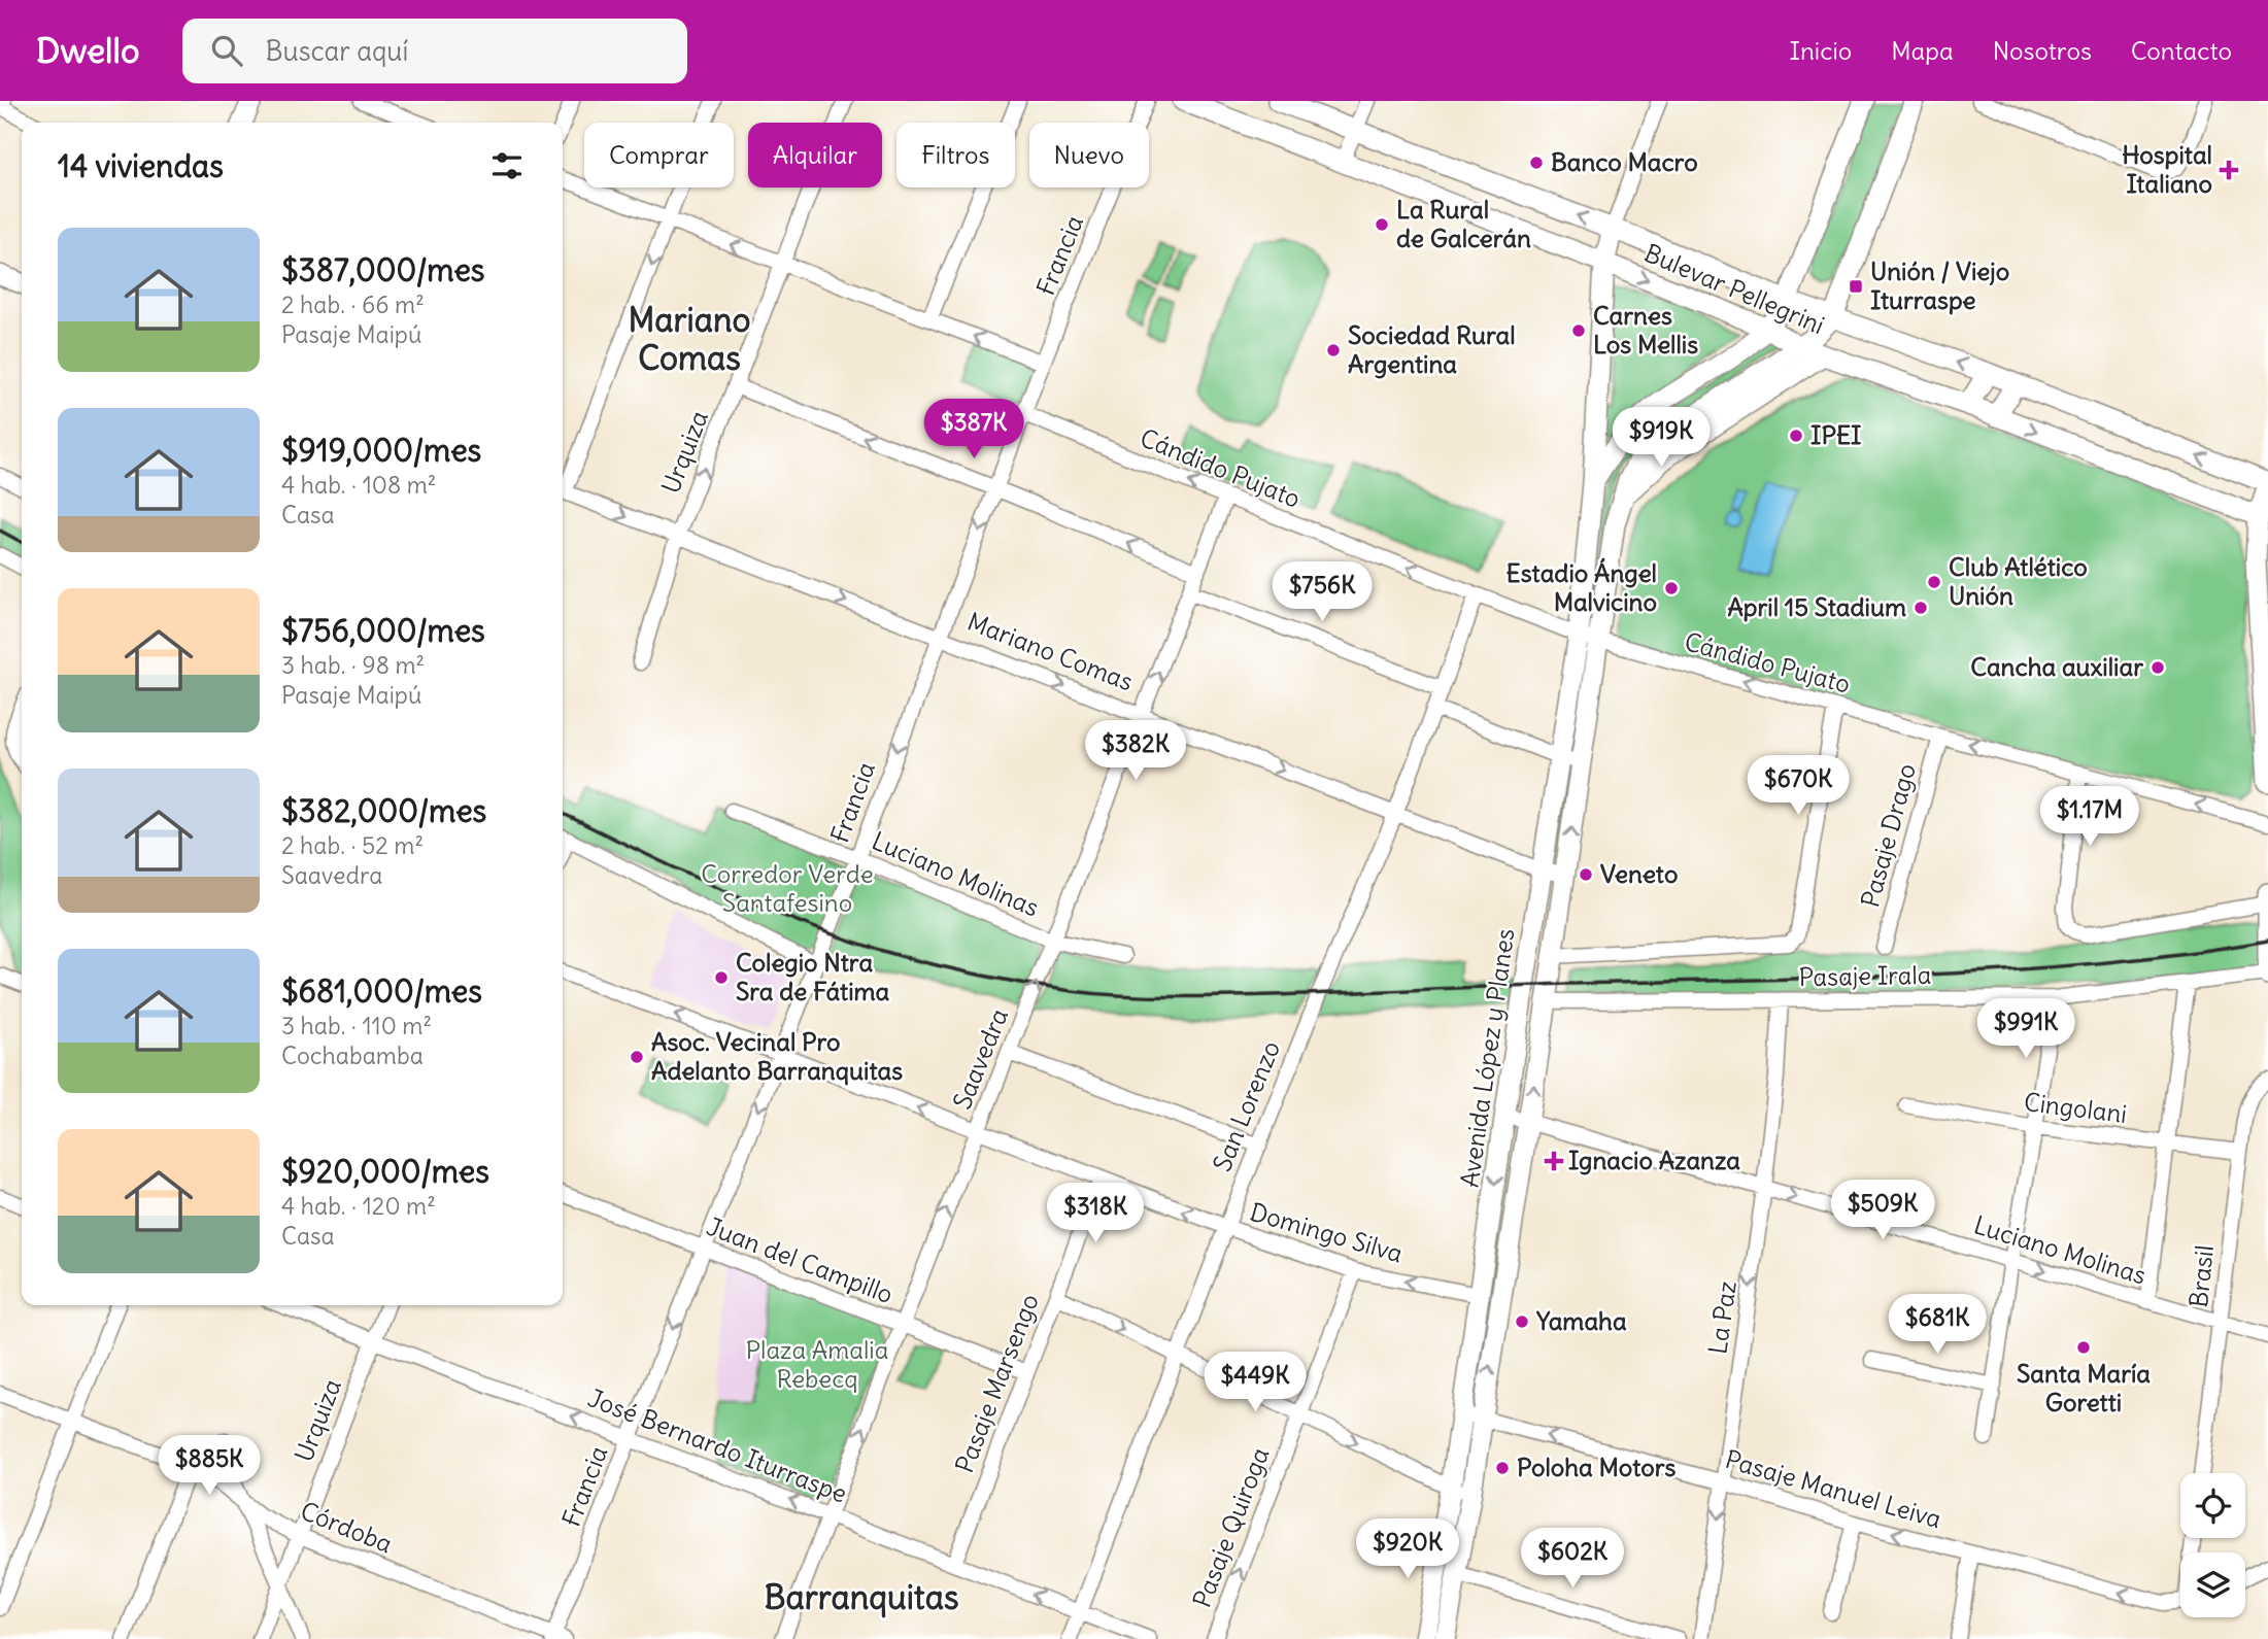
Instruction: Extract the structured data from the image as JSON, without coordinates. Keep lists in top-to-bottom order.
{
  "streets": {
    "main road": ["Bulevar Pellegrini", "Avenida López y Planes"],
    "street": [
      "Francia",
      "Urquiza",
      "Cándido Pujato",
      "Mariano Comas",
      "Pasaje Drago",
      "Luciano Molinas",
      "Pasaje Irala",
      "Saavedra",
      "San Lorenzo",
      "Cingolani",
      "Domingo Silva",
      "Juan del Campillo",
      "Brasil",
      "La Paz",
      "Pasaje Marsengo",
      "José Bernardo Iturraspe",
      "Pasaje Manuel Leiva",
      "Córdoba",
      "Pasaje Quiroga"
    ]
  },
  "crossings": [
    ["Francia", "Cándido Pujato"],
    ["Francia", "Mariano Comas"],
    ["Francia", "Luciano Molinas"],
    ["Francia", "Domingo Silva"],
    ["Francia", "Juan del Campillo"],
    ["Francia", "José Bernardo Iturraspe"],
    ["Francia", "Córdoba"],
    ["Bulevar Pellegrini", "Avenida López y Planes"],
    ["Urquiza", "Mariano Comas"],
    ["Urquiza", "José Bernardo Iturraspe"],
    ["Urquiza", "Córdoba"],
    ["Cándido Pujato", "Pasaje Drago"],
    ["Cándido Pujato", "Pasaje Irala"],
    ["Cándido Pujato", "Avenida López y Planes"],
    ["Cándido Pujato", "Saavedra"],
    ["Cándido Pujato", "San Lorenzo"],
    ["Mariano Comas", "Avenida López y Planes"],
    ["Mariano Comas", "Saavedra"],
    ["Mariano Comas", "San Lorenzo"],
    ["Luciano Molinas", "Avenida López y Planes"],
    ["Luciano Molinas", "Saavedra"],
    ["Luciano Molinas", "Brasil"],
    ["Luciano Molinas", "La Paz"],
    ["Pasaje Irala", "Avenida López y Planes"],
    ["Pasaje Irala", "La Paz"],
    ["Avenida López y Planes", "Domingo Silva"],
    ["Avenida López y Planes", "Pasaje Manuel Leiva"],
    ["Saavedra", "Domingo Silva"],
    ["Saavedra", "Juan del Campillo"],
    ["Saavedra", "José Bernardo Iturraspe"],
    ["San Lorenzo", "Domingo Silva"],
    ["San Lorenzo", "José Bernardo Iturraspe"],
    ["Cingolani", "Brasil"],
    ["Domingo Silva", "Pasaje Marsengo"],
    ["Domingo Silva", "Pasaje Quiroga"],
    ["Juan del Campillo", "Pasaje Marsengo"],
    ["La Paz", "Pasaje Manuel Leiva"],
    ["Pasaje Marsengo", "José Bernardo Iturraspe"]
  ],
  "one_way": [
    "Francia",
    "Mariano Comas",
    "Saavedra",
    "La Paz",
    "José Bernardo Iturraspe",
    "Pasaje Manuel Leiva",
    "Pasaje Quiroga"
  ],
  "districts": ["Mariano Comas", "Barranquitas"],
  "parks": ["Corredor Verde Santafesino", "Plaza Amalia Rebecq"],
  "places": {
    "other": [
      "Banco Macro",
      "La Rural de Galcerán",
      "Carnes Los Mellis",
      "Sociedad Rural Argentina",
      "IPEI",
      "Club Atlético Unión",
      "Estadio Ángel Malvicino",
      "April 15 Stadium",
      "Cancha auxiliar",
      "Veneto",
      "Colegio Ntra Sra de Fátima",
      "Asoc. Vecinal Pro Adelanto Barranquitas",
      "Yamaha",
      "Santa María Goretti",
      "Poloha Motors"
    ],
    "health": ["Hospital Italiano", "Ignacio Azanza"],
    "transit": ["Unión / Viejo Iturraspe"]
  },
  "page": {
    "header": "Dwello",
    "search": "Buscar aquí",
    "nav": [
      "Inicio",
      "Mapa",
      "Nosotros",
      "Contacto"
    ],
    "chip": [
      "Comprar",
      "Alquilar",
      "Filtros",
      "Nuevo"
    ],
    "heading": "14 viviendas",
    "list": [
      {
        "name": "$387,000/mes",
        "note": "2 hab. · 66 m² · Pasaje Maipú"
      },
      {
        "name": "$919,000/mes",
        "note": "4 hab. · 108 m² · Casa"
      },
      {
        "name": "$756,000/mes",
        "note": "3 hab. · 98 m² · Pasaje Maipú"
      },
      {
        "name": "$382,000/mes",
        "note": "2 hab. · 52 m² · Saavedra"
      },
      {
        "name": "$681,000/mes",
        "note": "3 hab. · 110 m² · Cochabamba"
      },
      {
        "name": "$920,000/mes",
        "note": "4 hab. · 120 m² · Casa"
      }
    ],
    "price": [
      "$387K",
      "$919K",
      "$756K",
      "$382K",
      "$670K",
      "$1.17M",
      "$991K",
      "$509K",
      "$318K",
      "$681K",
      "$449K",
      "$885K",
      "$920K",
      "$602K"
    ]
  }
}
